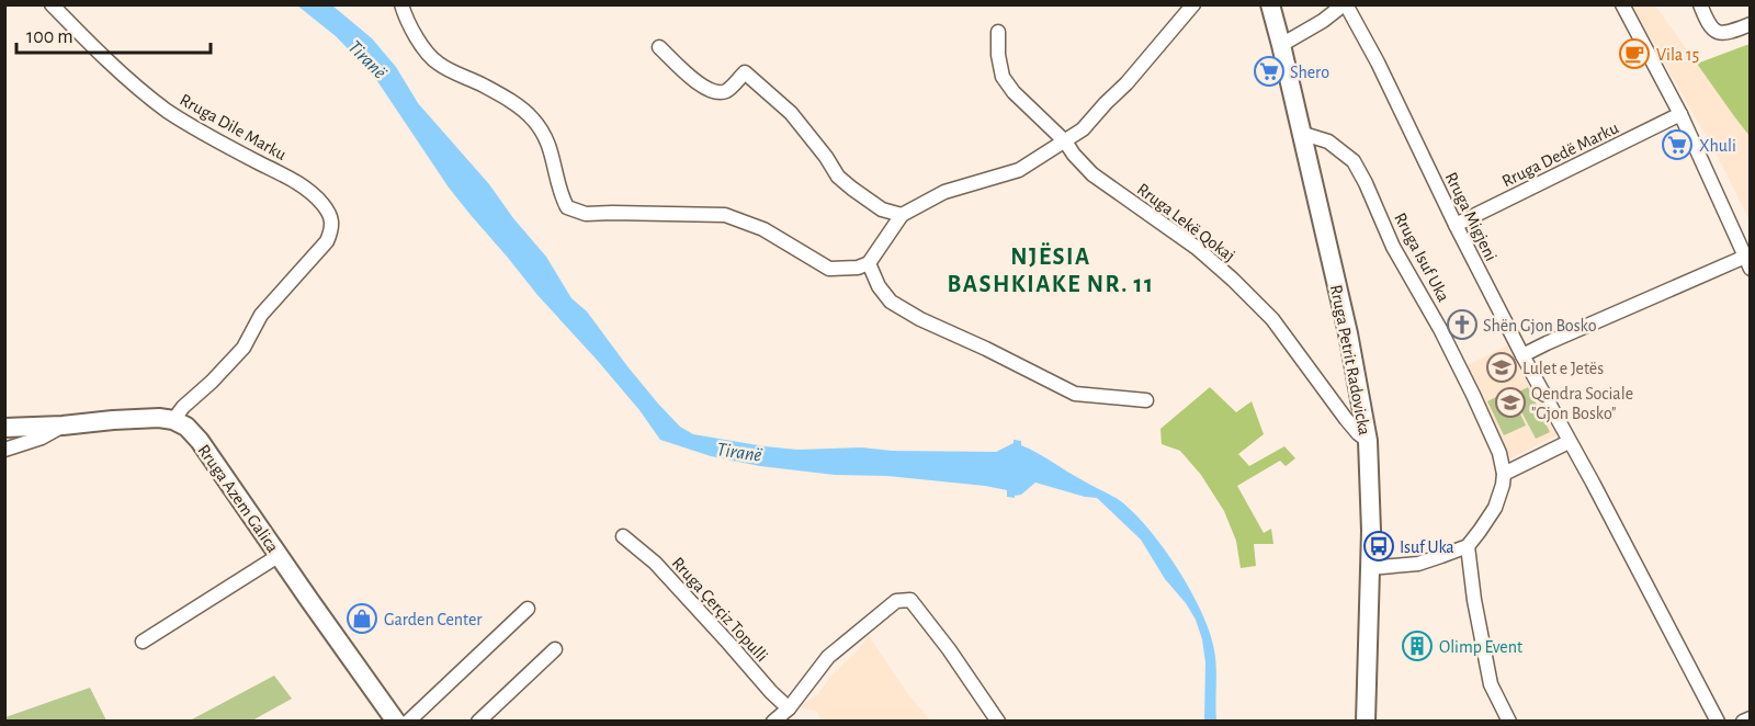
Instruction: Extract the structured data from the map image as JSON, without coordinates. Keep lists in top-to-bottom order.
{
  "streets": {
    "main road": ["Rruga Petrit Radovicka", "Rruga Azem Galica"],
    "street": [
      "Rruga Dile Marku",
      "Rruga Dedë Marku",
      "Rruga Migjeni",
      "Rruga Lekë Qokaj",
      "Rruga Isuf Uka",
      "Rruga Çerçiz Topulli"
    ]
  },
  "crossings": [
    ["Rruga Dile Marku", "Rruga Azem Galica"],
    ["Rruga Dedë Marku", "Rruga Migjeni"],
    ["Rruga Lekë Qokaj", "Rruga Petrit Radovicka"],
    ["Rruga Isuf Uka", "Rruga Petrit Radovicka"]
  ],
  "districts": ["NJËSIA BASHKIAKE NR. 11"],
  "water": ["Tiranë"],
  "places": {
    "cafe": ["Vila 15"],
    "supermarket": ["Shero", "Xhuli"],
    "church": ["Shën Gjon Bosko"],
    "school or university": ["Lulet e Jetës", "Qendra Sociale \"Gjon Bosko\""],
    "bus stop": ["Isuf Uka"],
    "shop": ["Garden Center"],
    "building": ["Olimp Event"]
  },
  "scale_bar": "100 m"
}
